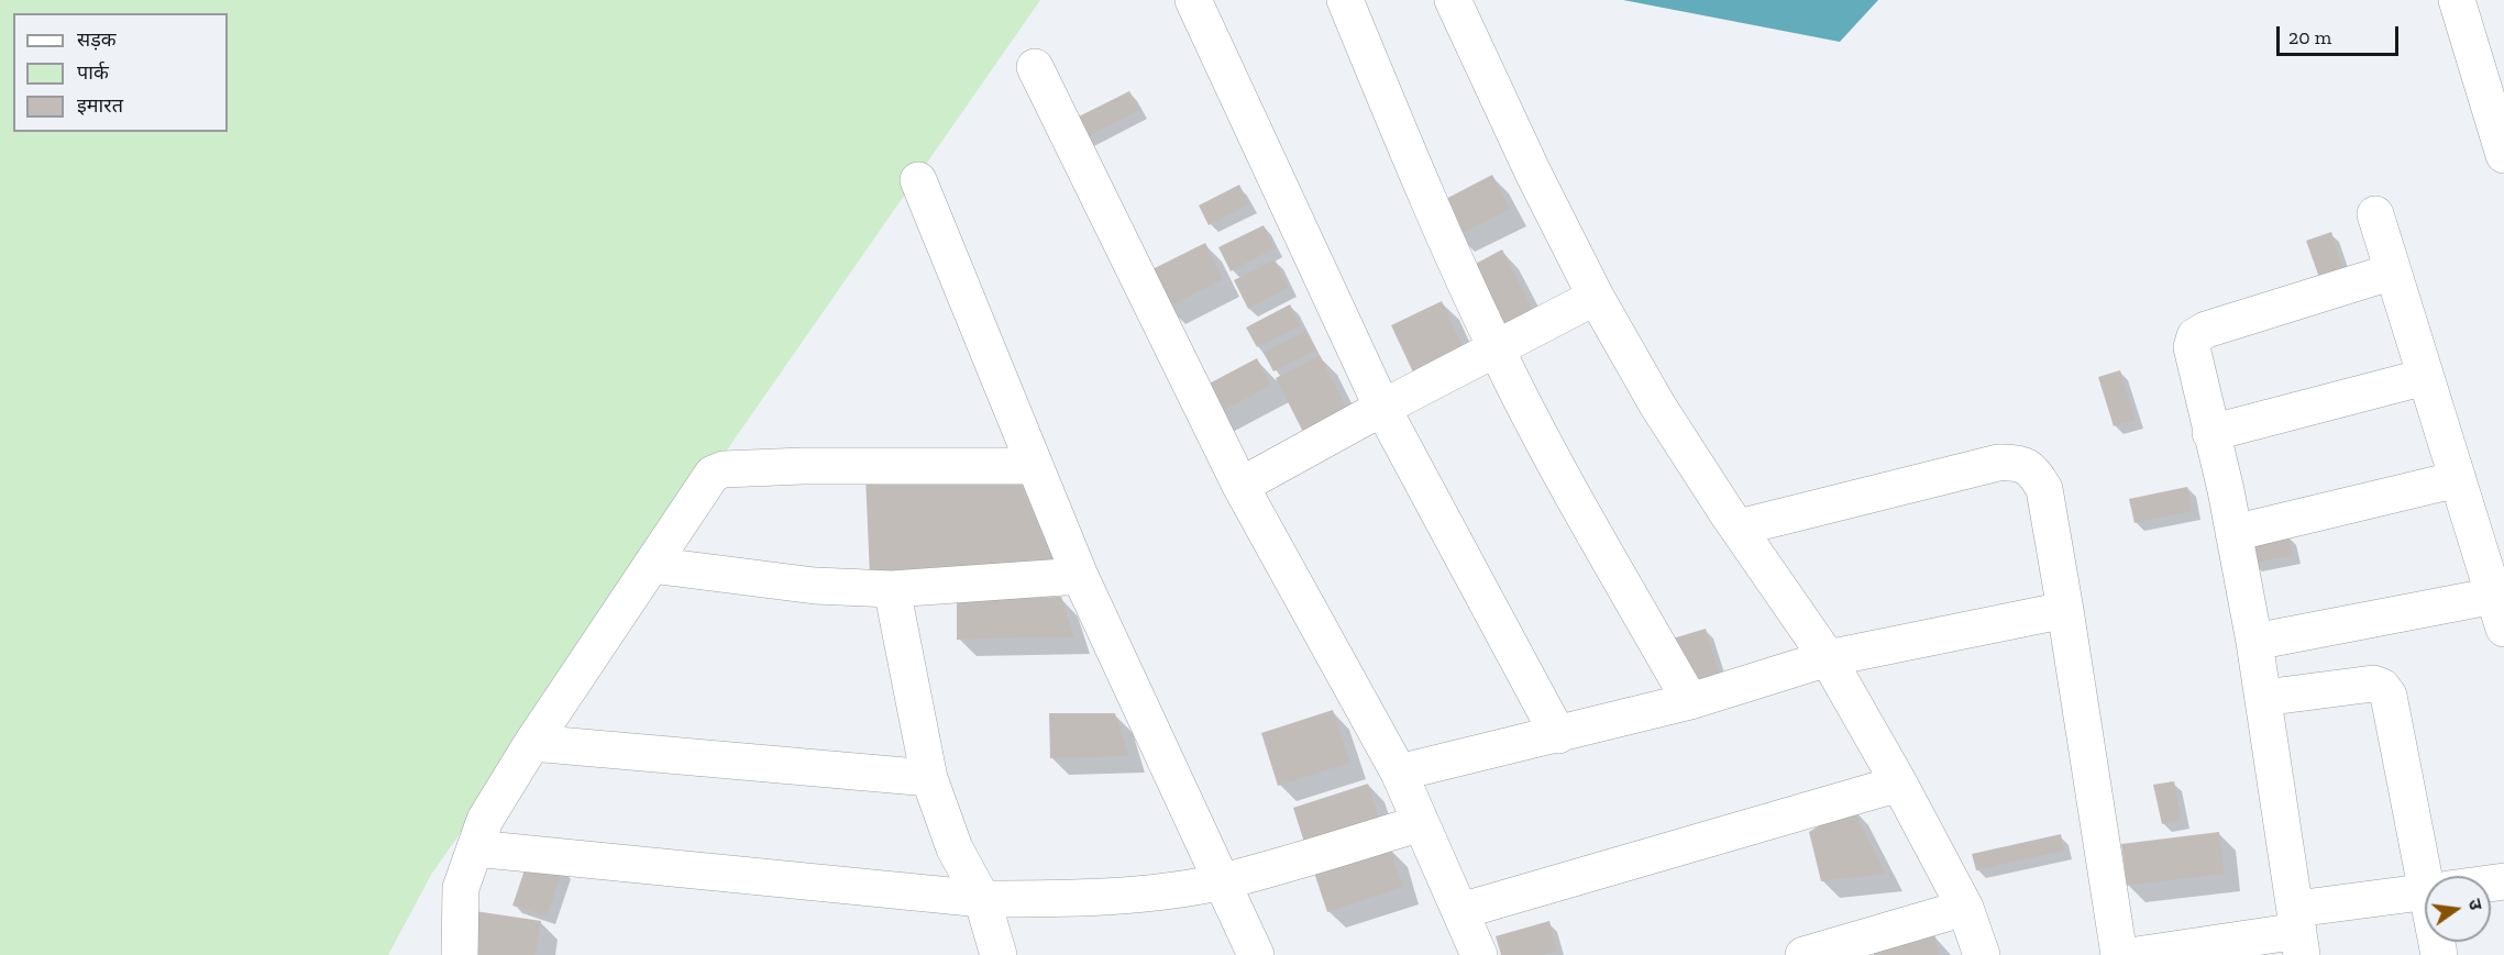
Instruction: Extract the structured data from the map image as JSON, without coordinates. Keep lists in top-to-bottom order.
{
  "legend": ["सड़क", "पार्क", "इमारत"],
  "scale_bar": "20 m",
  "north": "right"
}
